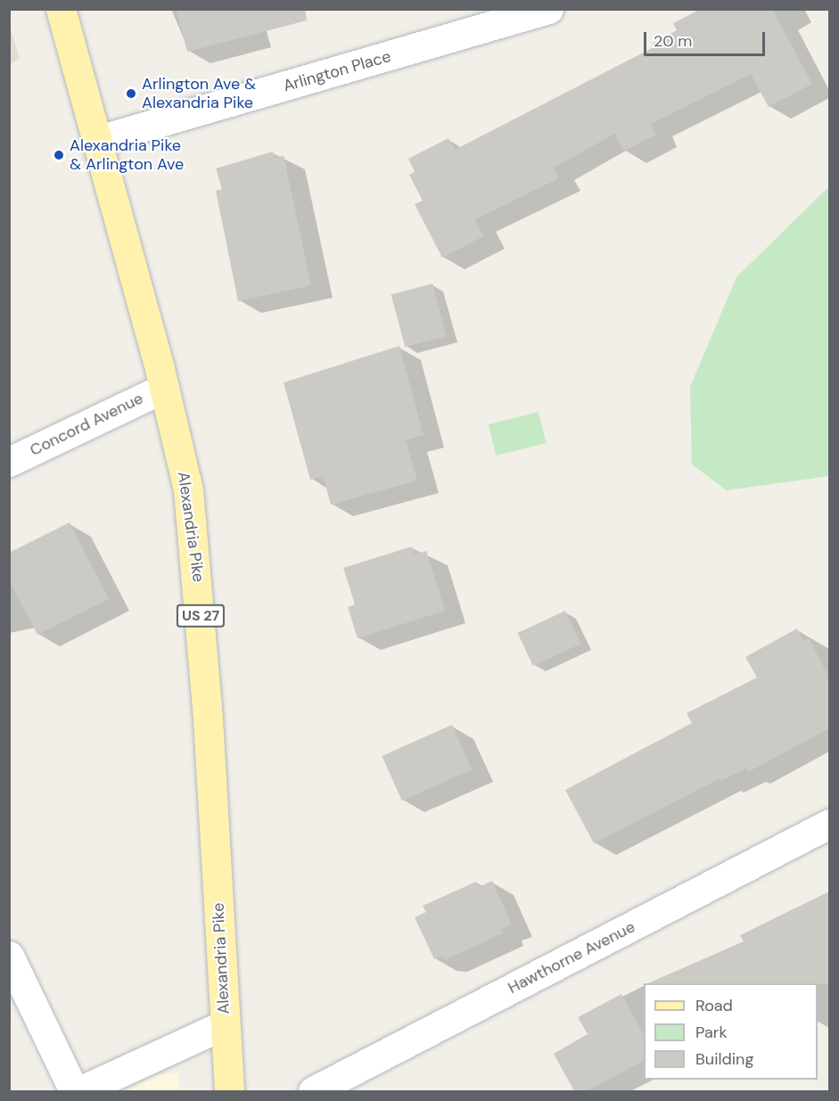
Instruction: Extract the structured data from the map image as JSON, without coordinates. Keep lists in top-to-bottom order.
{
  "streets": {
    "main road": ["Alexandria Pike", "US 27"],
    "street": ["Arlington Place", "Concord Avenue", "Hawthorne Avenue"]
  },
  "crossings": [
    ["Arlington Place", "Alexandria Pike"],
    ["Concord Avenue", "Alexandria Pike"]
  ],
  "places": ["Arlington Ave & Alexandria Pike", "Alexandria Pike & Arlington Ave"],
  "legend": ["Road", "Park", "Building"],
  "scale_bar": "20 m"
}
